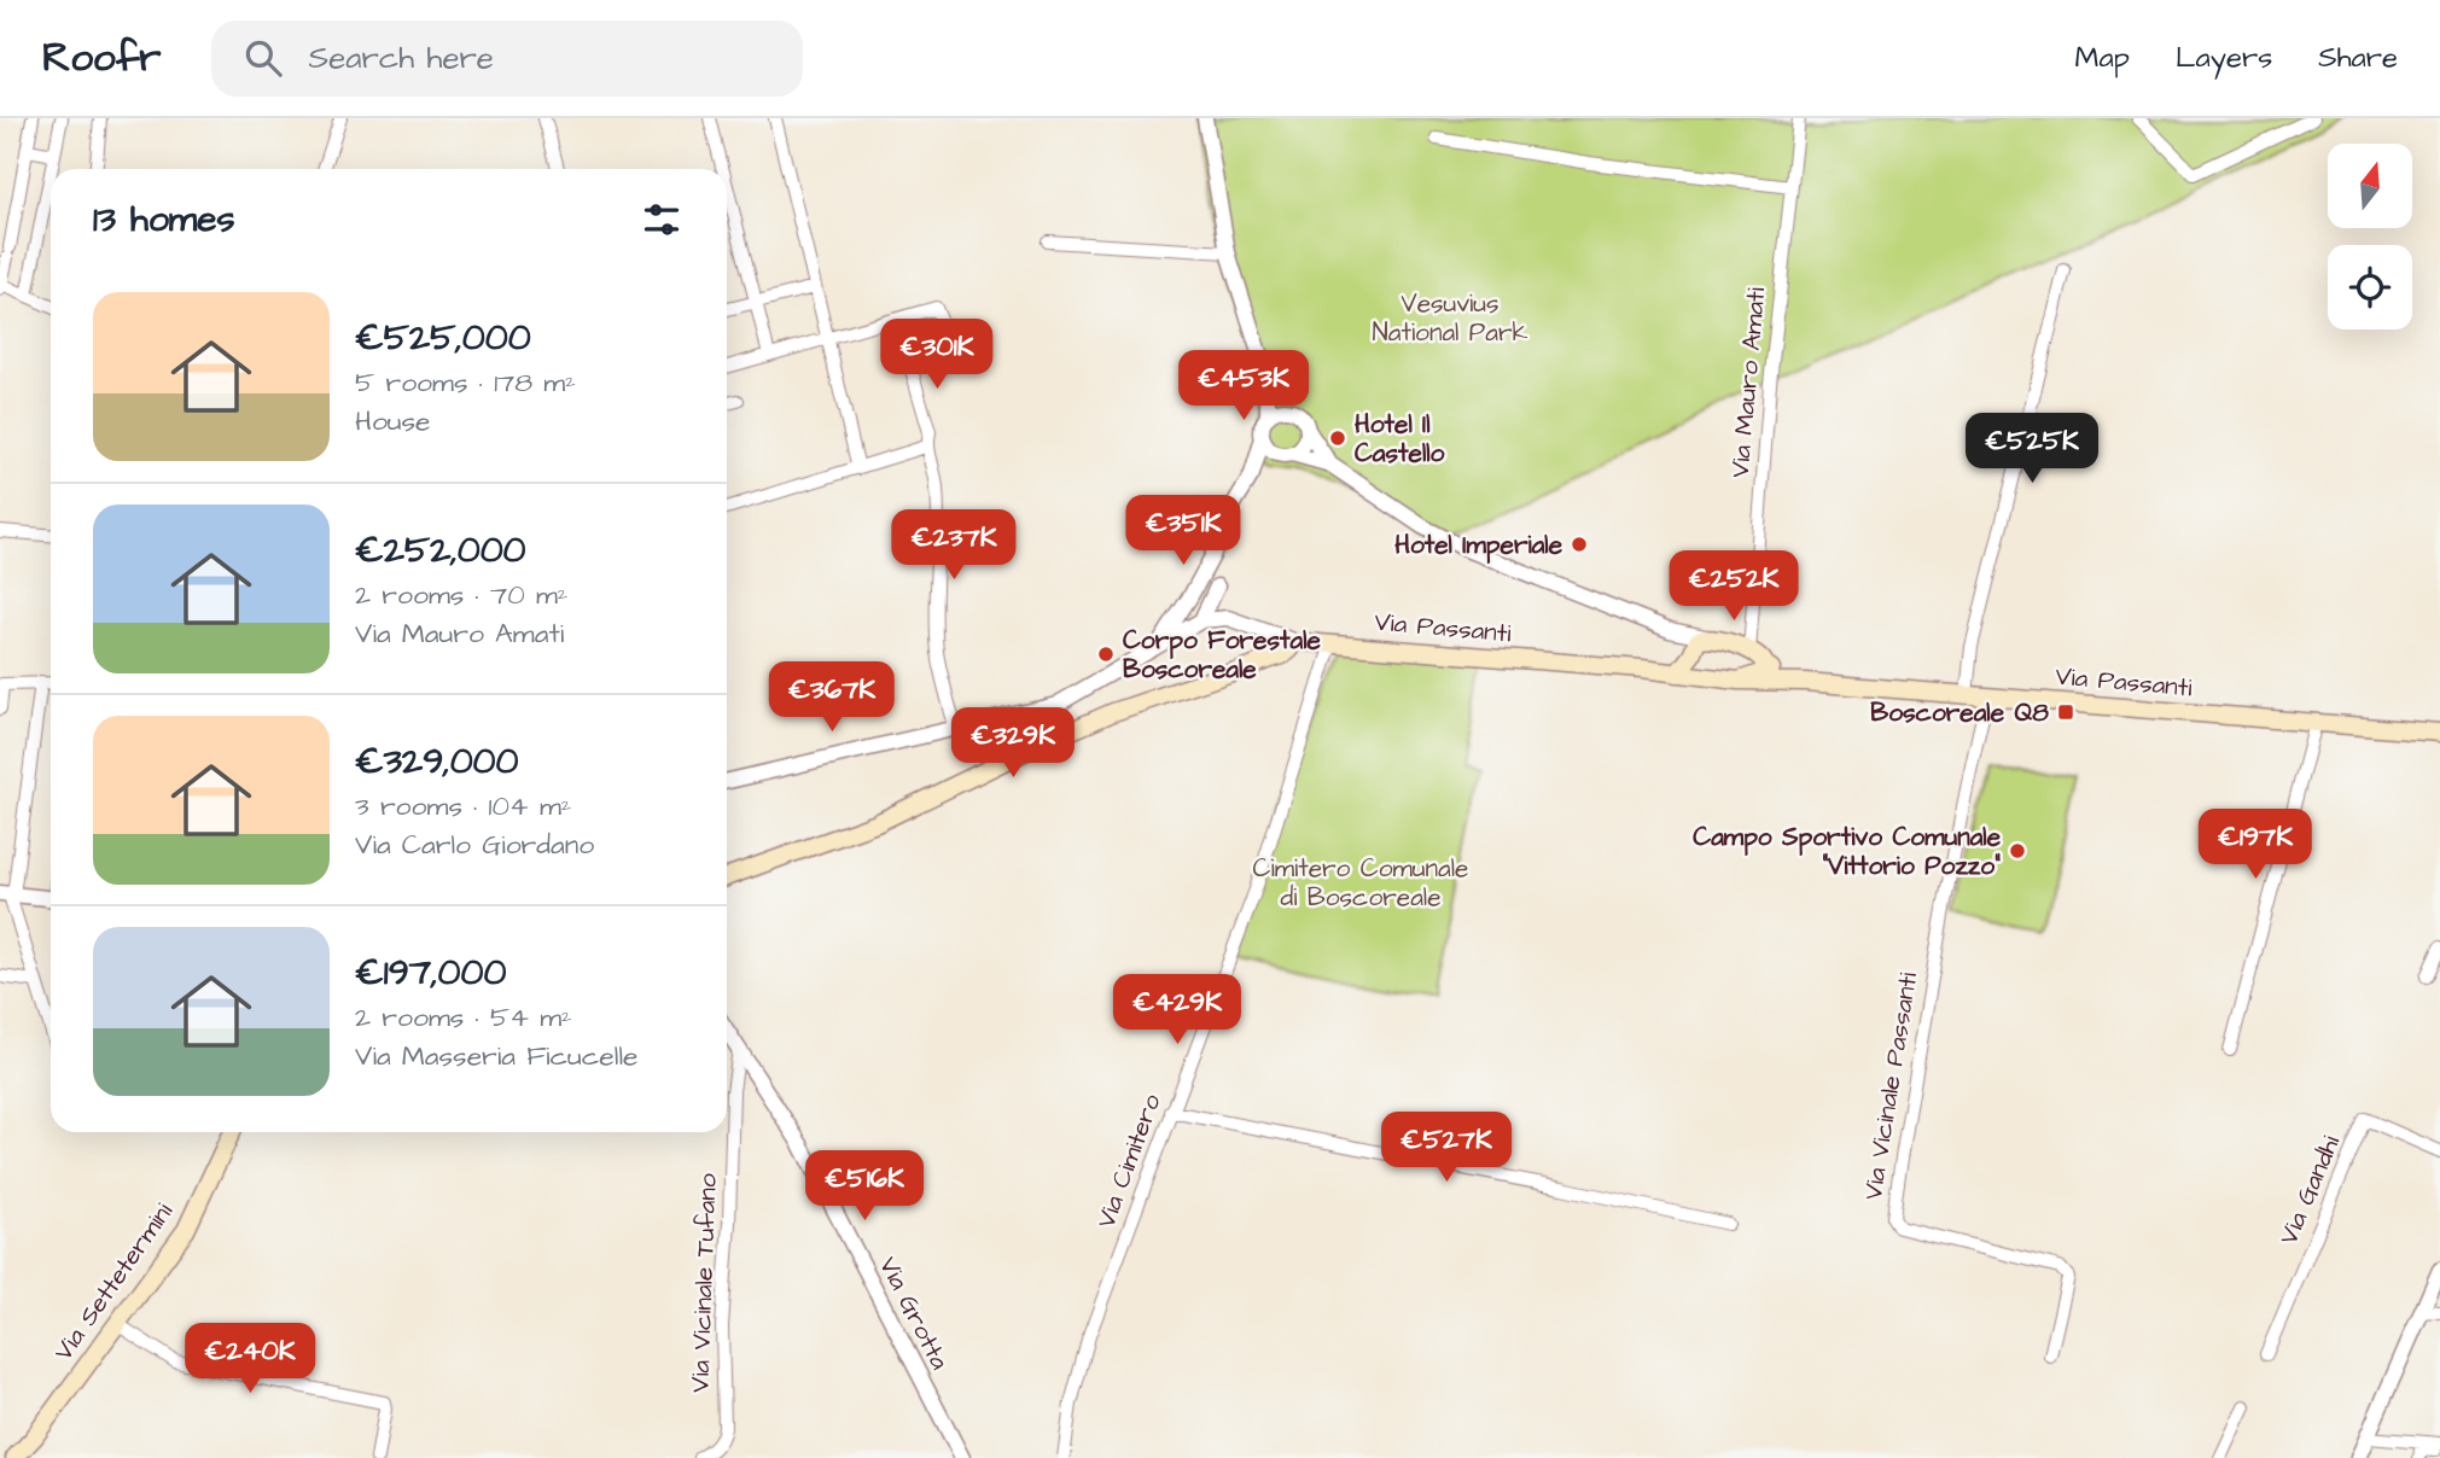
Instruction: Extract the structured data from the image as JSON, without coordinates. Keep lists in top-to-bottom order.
{
  "streets": {
    "main road": ["Via Passanti", "Via Settetermini"],
    "street": [
      "Via Mauro Amati",
      "Via Vicinale Passanti",
      "Via Cimitero",
      "Via Gandhi",
      "Via Vicinale Tufano",
      "Via Grotta"
    ]
  },
  "crossings": [
    ["Via Mauro Amati", "Via Passanti"],
    ["Via Passanti", "Via Vicinale Passanti"],
    ["Via Passanti", "Via Cimitero"],
    ["Via Vicinale Tufano", "Via Grotta"]
  ],
  "parks": ["Vesuvius National Park", "Cimitero Comunale di Boscoreale"],
  "places": {
    "other": [
      "Hotel Il Castello",
      "Hotel Imperiale",
      "Corpo Forestale Boscoreale",
      "Campo Sportivo Comunale \"Vittorio Pozzo\""
    ],
    "transit": ["Boscoreale Q8"]
  },
  "north": "top",
  "page": {
    "header": "Roofr",
    "search": "Search here",
    "nav": ["Map", "Layers", "Share"],
    "heading": "13 homes",
    "list": [
      {
        "name": "€525,000",
        "note": "5 rooms · 178 m² · House"
      },
      {
        "name": "€252,000",
        "note": "2 rooms · 70 m² · Via Mauro Amati"
      },
      {
        "name": "€329,000",
        "note": "3 rooms · 104 m² · Via Carlo Giordano"
      },
      {
        "name": "€197,000",
        "note": "2 rooms · 54 m² · Via Masseria Ficucelle"
      }
    ],
    "price": [
      "€301K",
      "€453K",
      "€525K",
      "€351K",
      "€237K",
      "€252K",
      "€367K",
      "€329K",
      "€197K",
      "€429K",
      "€527K",
      "€516K",
      "€240K"
    ]
  }
}
